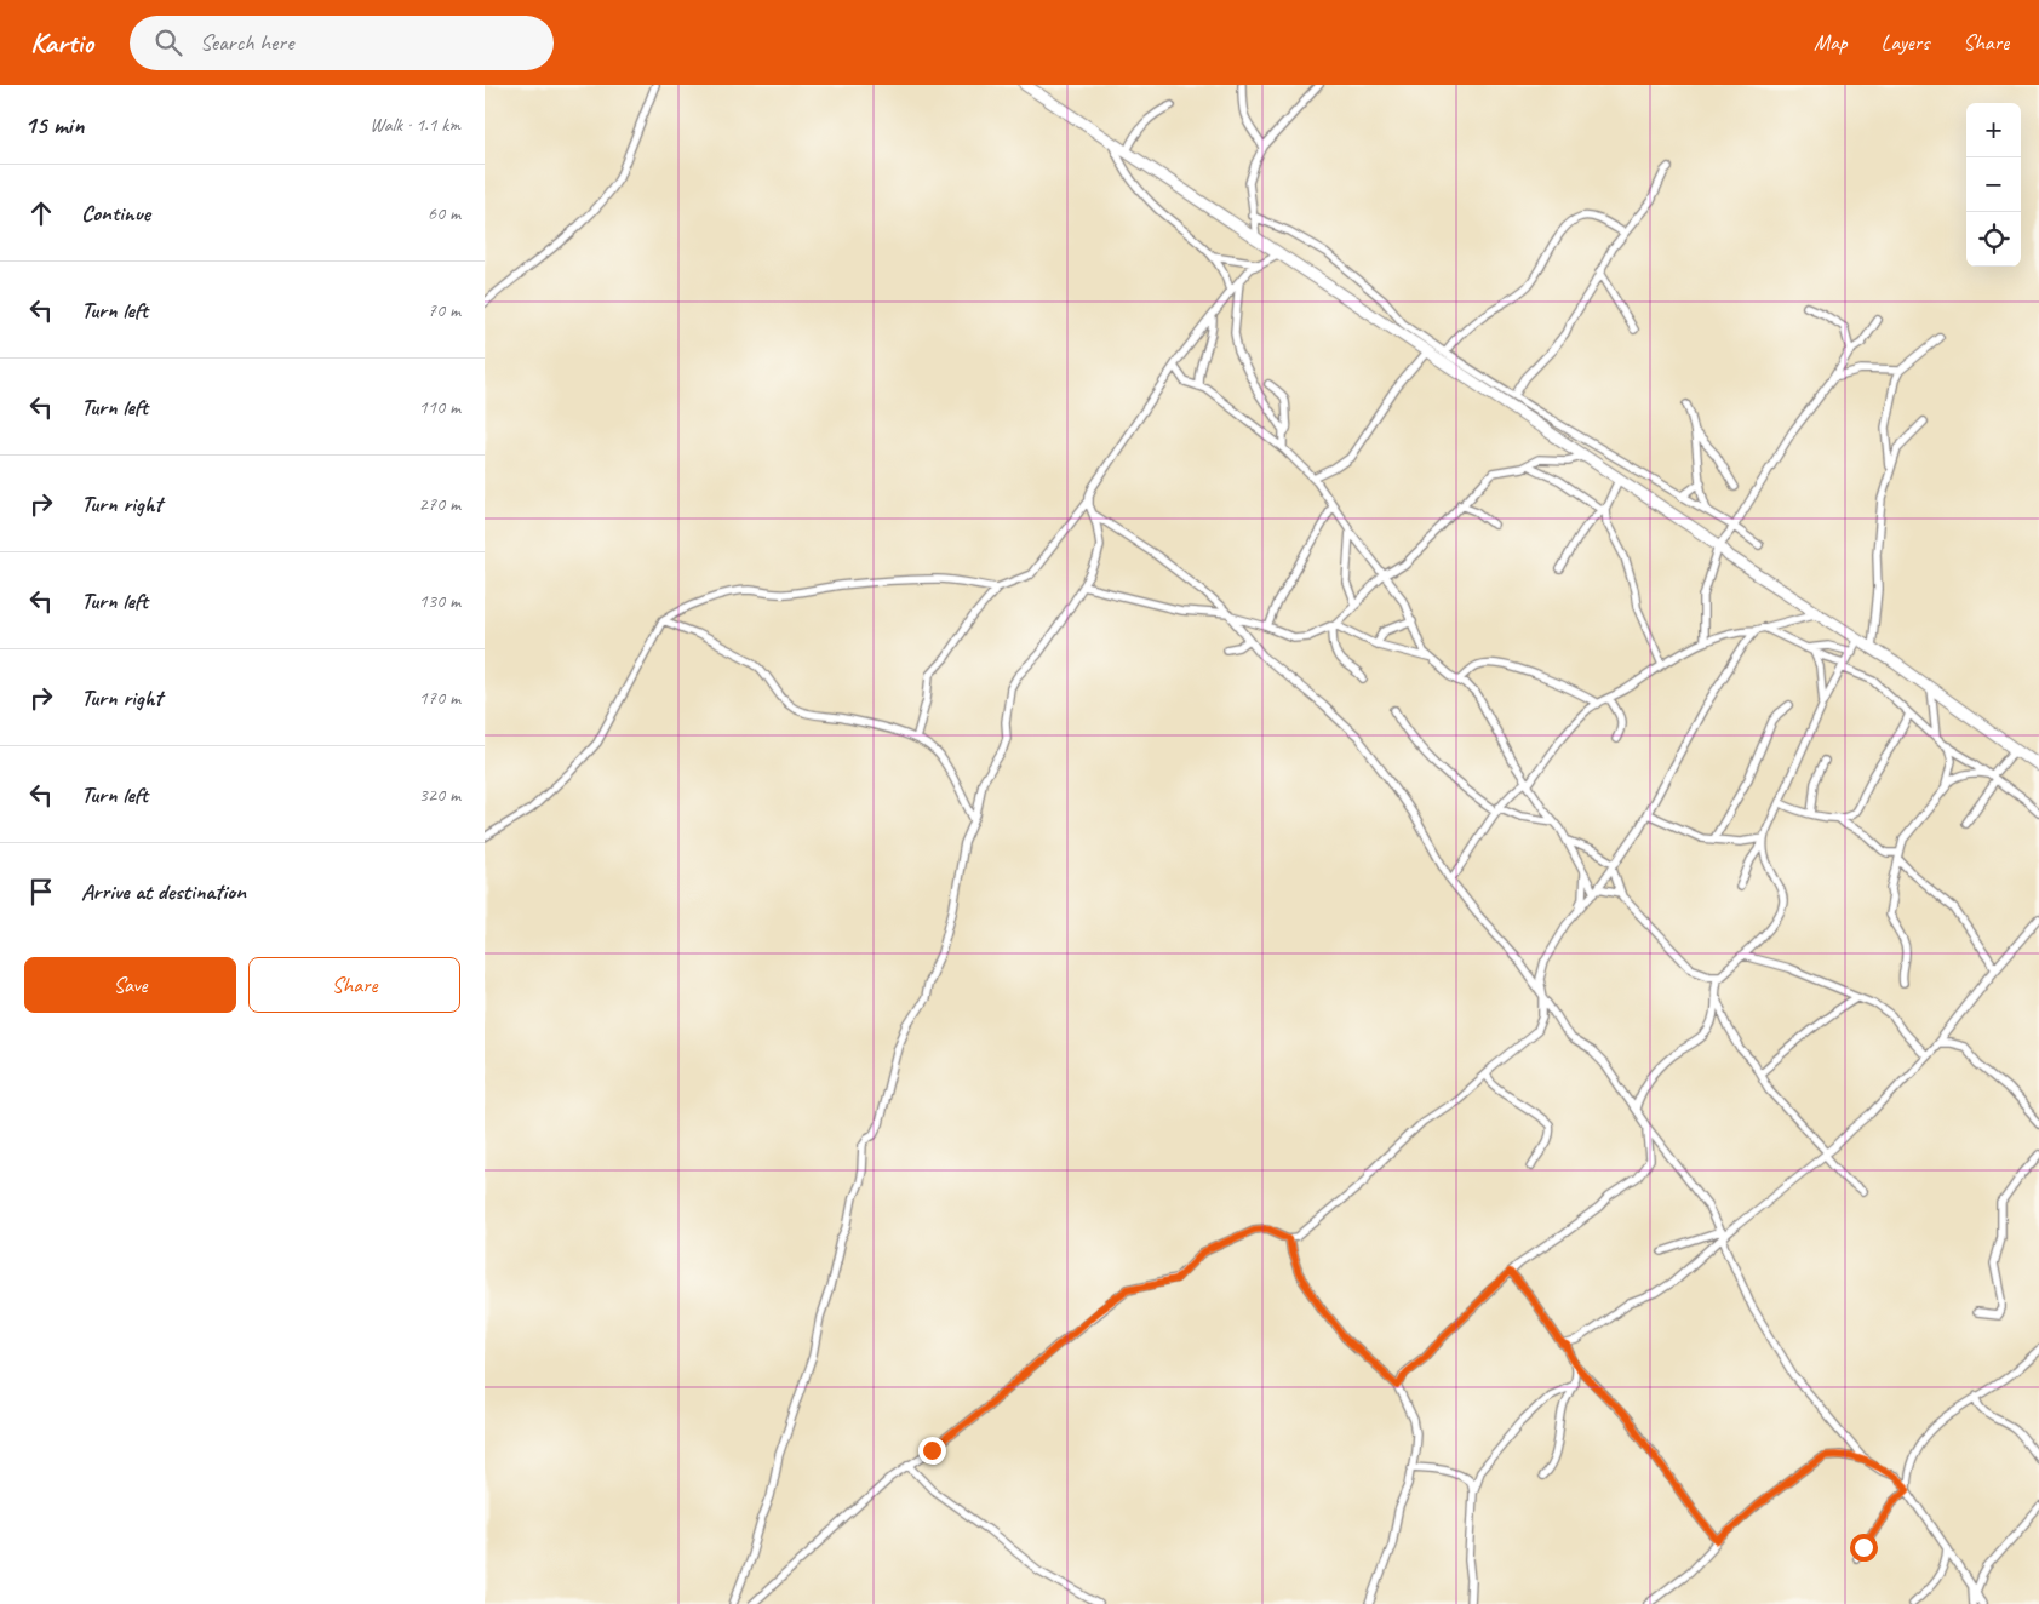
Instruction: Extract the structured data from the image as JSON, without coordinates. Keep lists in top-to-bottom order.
{
  "page": {
    "header": "Kartio",
    "search": "Search here",
    "nav": ["Map", "Layers", "Share"],
    "heading": ["15 min", "Walk · 1.1 km"],
    "map_buttons": ["+", "−"],
    "list": [
      ["Continue", "60 m"],
      ["Turn left", "70 m"],
      ["Turn left", "110 m"],
      ["Turn right", "270 m"],
      ["Turn left", "130 m"],
      ["Turn right", "170 m"],
      ["Turn left", "320 m"],
      "Arrive at destination"
    ],
    "buttons": ["Save", "Share"]
  }
}
